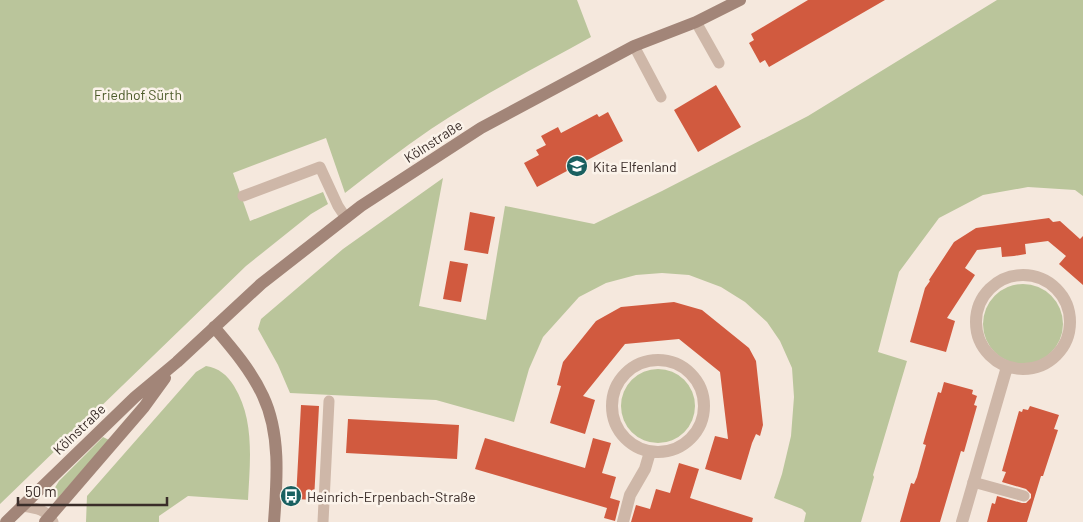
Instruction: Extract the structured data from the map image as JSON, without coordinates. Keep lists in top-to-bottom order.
{
  "streets": {
    "street": ["Kölnstraße"]
  },
  "parks": ["Friedhof Sürth"],
  "places": {
    "school or university": ["Kita Elfenland"],
    "bus stop": ["Heinrich-Erpenbach-Straße"]
  },
  "scale_bar": "50 m"
}
